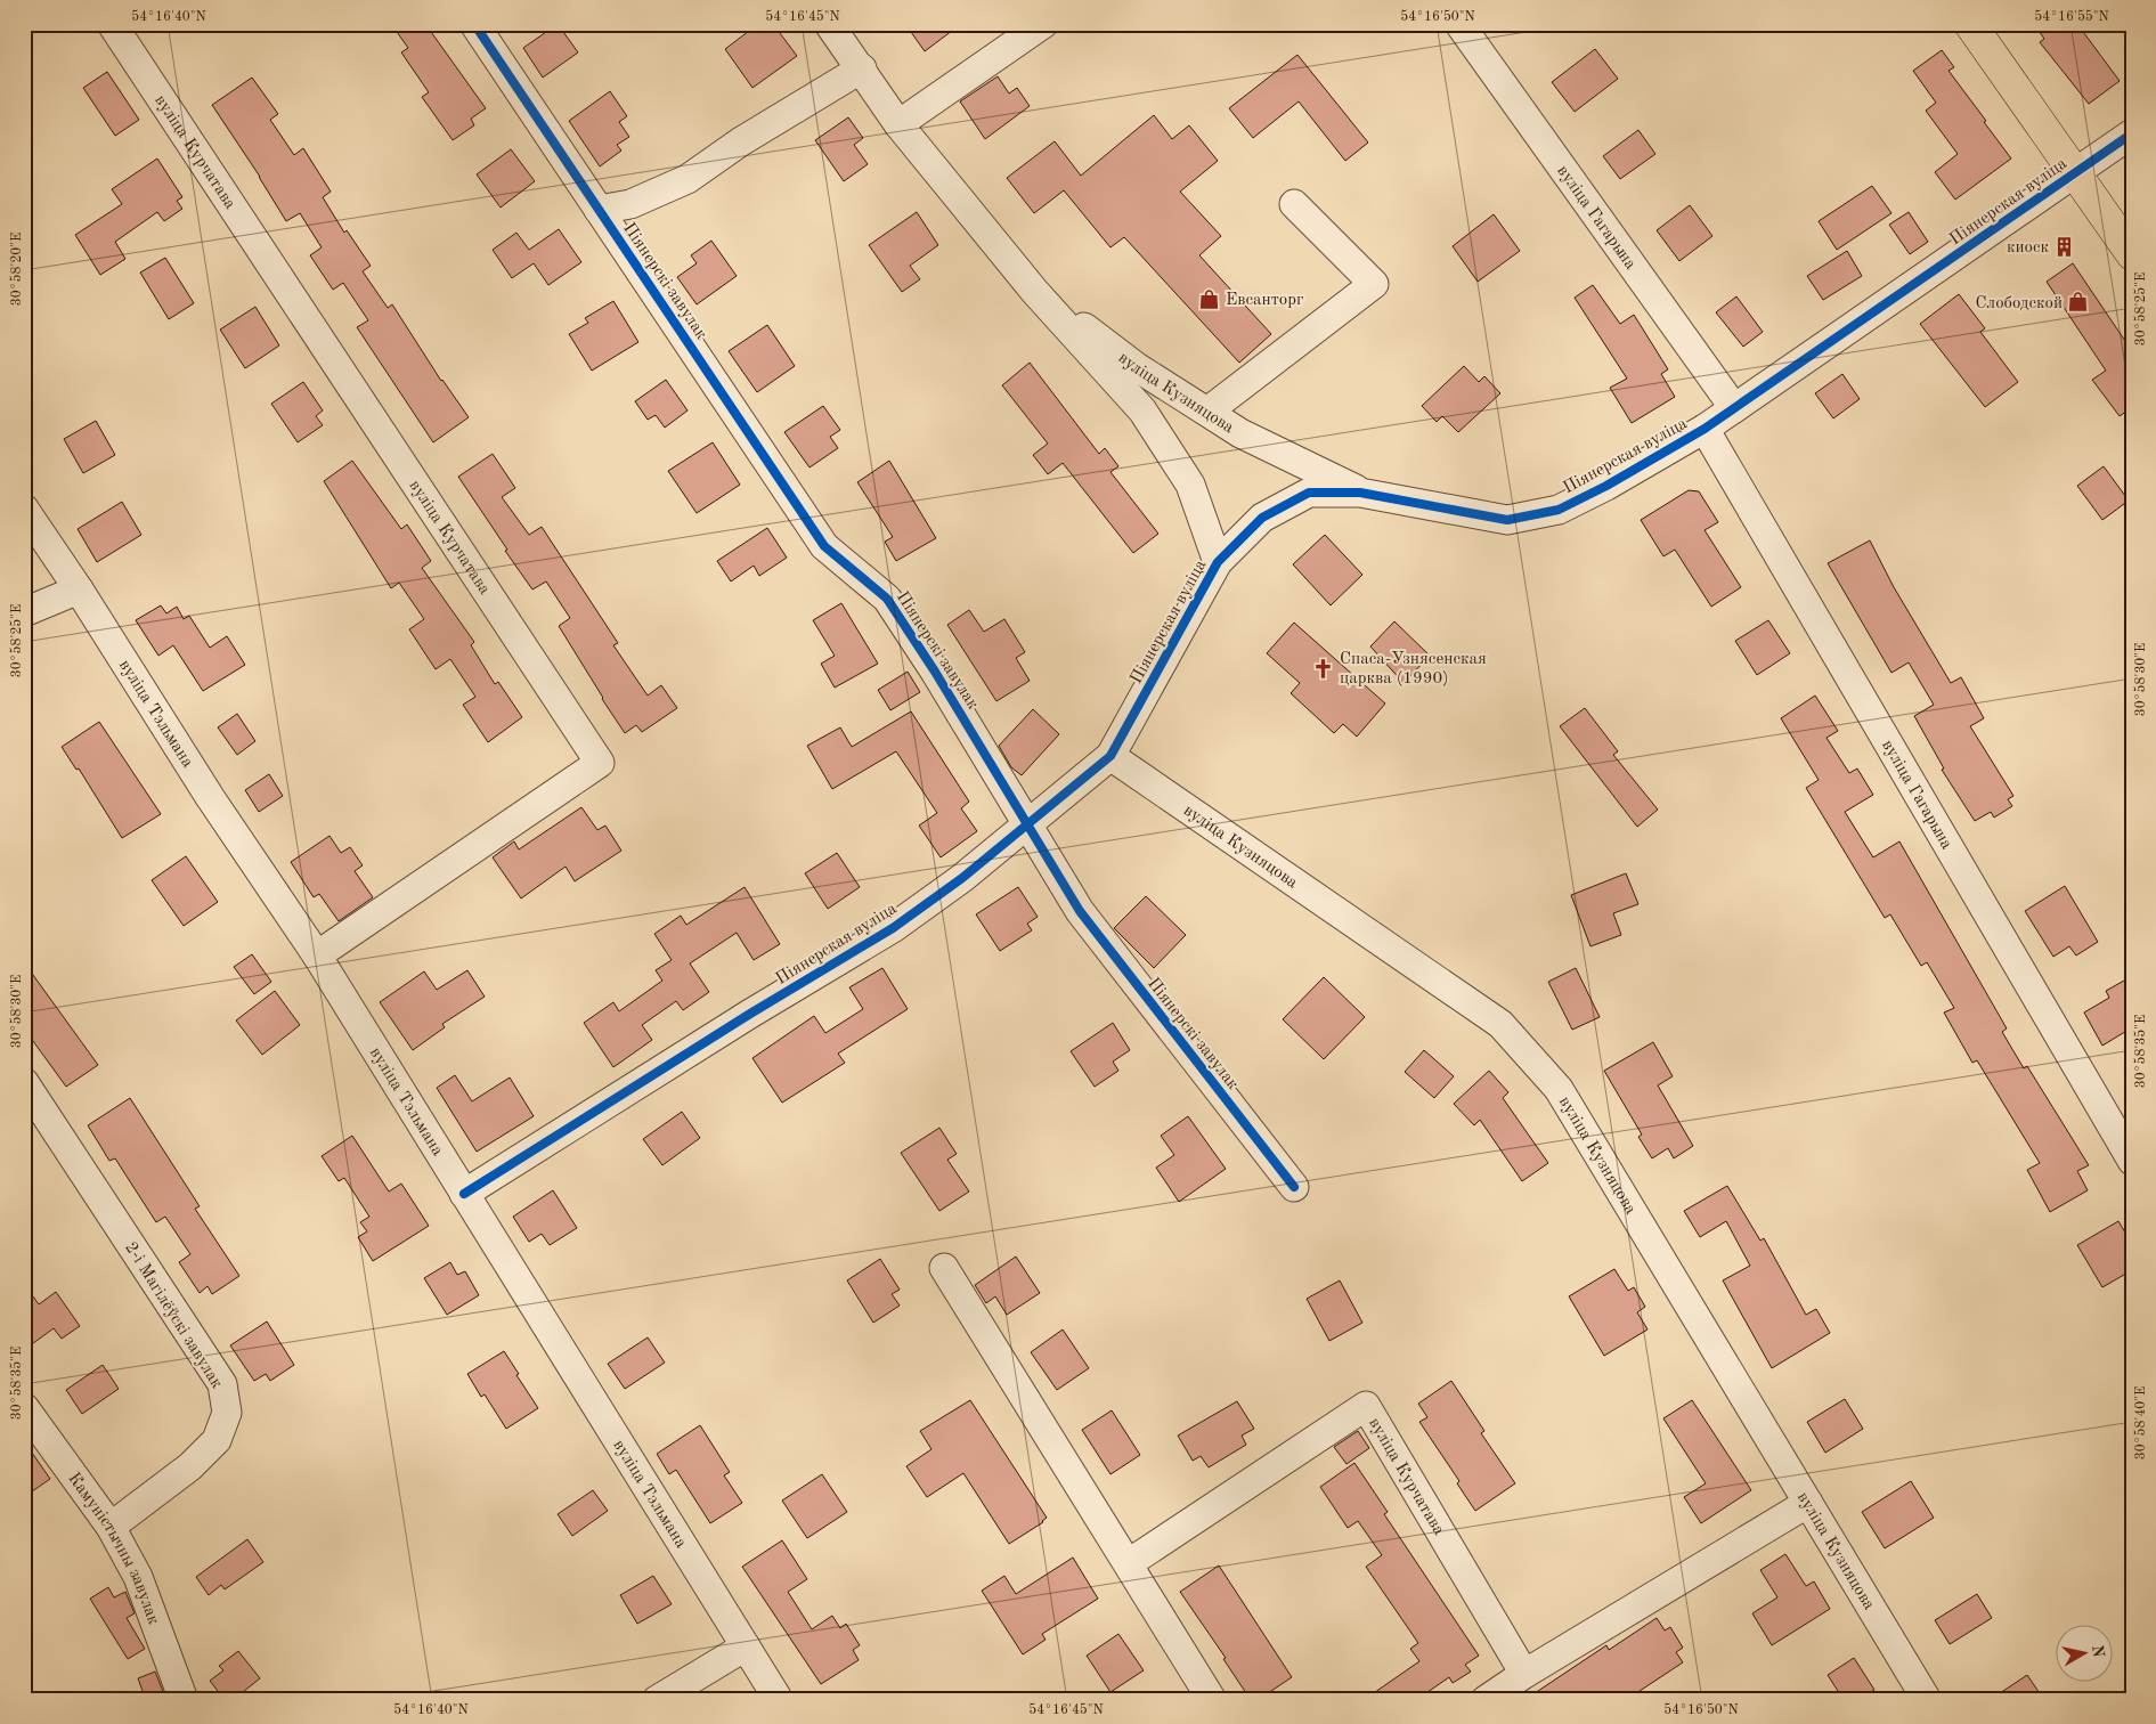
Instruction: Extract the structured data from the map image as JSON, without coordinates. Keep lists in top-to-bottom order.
{
  "streets": {
    "street": [
      "вуліца Курчатава",
      "Піянерская вуліца",
      "вуліца Гагарына",
      "Піянерскі завулак",
      "вуліца Кузняцова",
      "вуліца Тэльмана",
      "2-і Магілёўскі завулак",
      "Камуністычны завулак"
    ]
  },
  "crossings": [
    ["вуліца Курчатава", "вуліца Тэльмана"],
    ["Піянерская вуліца", "вуліца Гагарына"],
    ["Піянерская вуліца", "Піянерскі завулак"],
    ["Піянерская вуліца", "вуліца Кузняцова"],
    ["Піянерская вуліца", "вуліца Тэльмана"],
    ["2-і Магілёўскі завулак", "Камуністычны завулак"]
  ],
  "places": {
    "building": ["киоск"],
    "shop": ["Евсанторг", "Слободской"],
    "church": ["Спаса-Узнясенская царква (1990)"]
  },
  "north": "right",
  "coordinates": [
    "54°16'40\"N",
    "54°16'45\"N",
    "54°16'50\"N",
    "54°16'55\"N",
    "30°58'20\"E",
    "30°58'25\"E",
    "30°58'30\"E",
    "30°58'35\"E",
    "30°58'40\"E"
  ]
}
